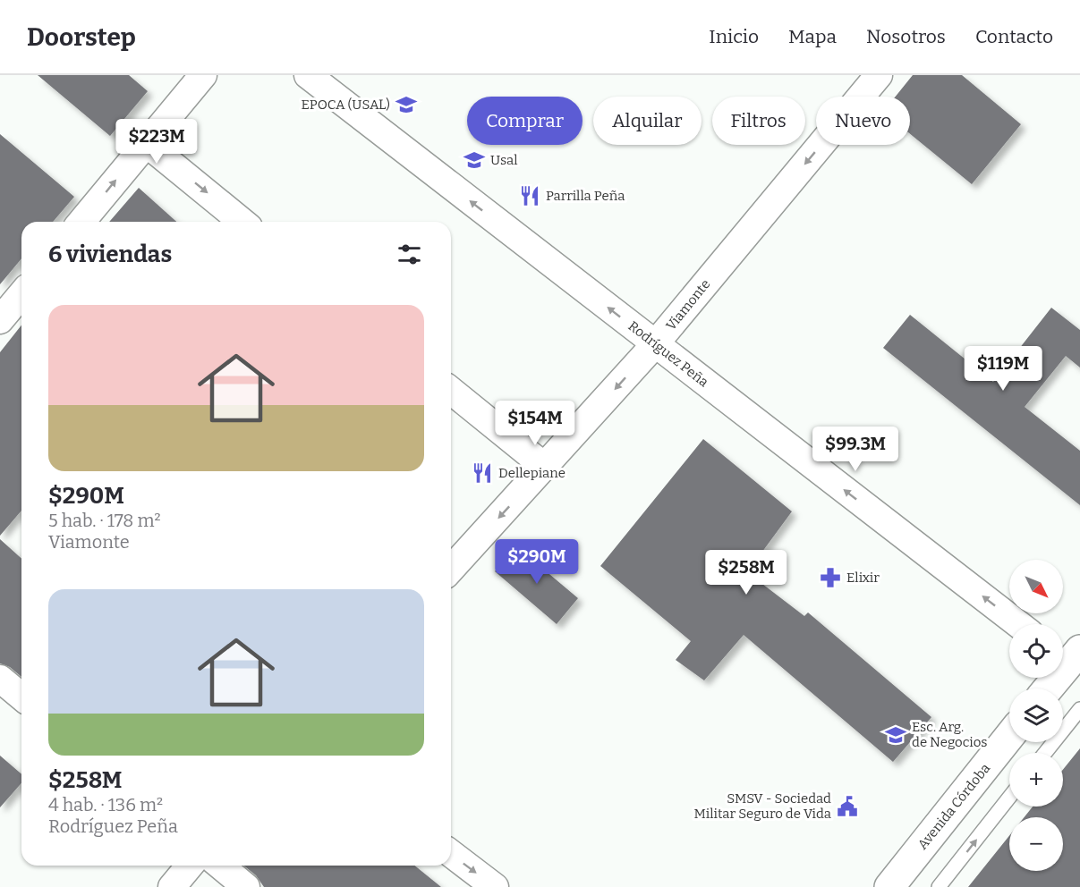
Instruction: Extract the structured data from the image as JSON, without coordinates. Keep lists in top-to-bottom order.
{
  "streets": {
    "main road": ["Avenida Córdoba"],
    "street": ["Viamonte", "Rodríguez Peña"]
  },
  "crossings": [
    ["Viamonte", "Rodríguez Peña"]
  ],
  "one_way": ["Viamonte", "Rodríguez Peña"],
  "places": {
    "school or university": ["EPOCA (USAL)", "Usal", "Esc. Arg. de Negocios"],
    "restaurant": ["Parrilla Peña", "Dellepiane"],
    "pharmacy": ["Elixir"],
    "public building": ["SMSV - Sociedad Militar Seguro de Vida"]
  },
  "north": "bottom right",
  "page": {
    "header": "Doorstep",
    "nav": [
      "Inicio",
      "Mapa",
      "Nosotros",
      "Contacto"
    ],
    "chip": [
      "Comprar",
      "Alquilar",
      "Filtros",
      "Nuevo"
    ],
    "price": [
      "$223M",
      "$119M",
      "$154M",
      "$99.3M",
      "$290M",
      "$258M"
    ],
    "heading": "6 viviendas",
    "list": [
      {
        "name": "$290M",
        "note": "5 hab. · 178 m² · Viamonte"
      },
      {
        "name": "$258M",
        "note": "4 hab. · 136 m² · Rodríguez Peña"
      }
    ],
    "map_buttons": ["+", "−"]
  }
}
